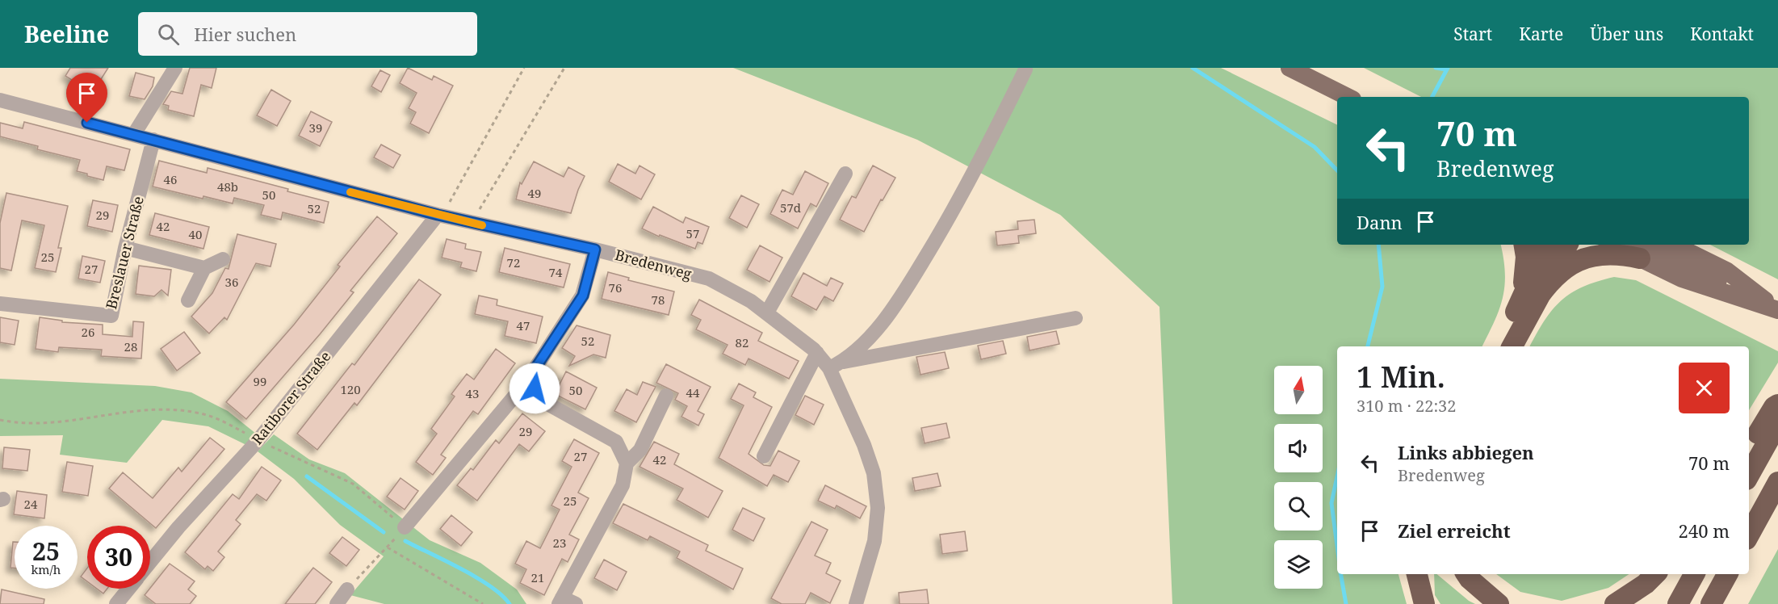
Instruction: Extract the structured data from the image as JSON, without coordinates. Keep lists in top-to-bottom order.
{
  "streets": {
    "street": ["Breslauer Straße", "Bredenweg", "Ratiborer Straße"]
  },
  "crossings": [
    ["Breslauer Straße", "Bredenweg"],
    ["Bredenweg", "Ratiborer Straße"]
  ],
  "house_numbers": [
    "39",
    "46",
    "48b",
    "49",
    "50",
    "57d",
    "52",
    "29",
    "42",
    "57",
    "40",
    "25",
    "72",
    "27",
    "74",
    "36",
    "76",
    "78",
    "47",
    "26",
    "52",
    "82",
    "28",
    "99",
    "120",
    "50",
    "44",
    "43",
    "29",
    "27",
    "42",
    "25",
    "24",
    "23",
    "21"
  ],
  "north": "top",
  "page": {
    "header": "Beeline",
    "search": "Hier suchen",
    "nav": [
      "Start",
      "Karte",
      "Über uns",
      "Kontakt"
    ],
    "turn": ["70 m", "Bredenweg"],
    "then": "Dann",
    "heading": ["1 Min.", "310 m · 22:32"],
    "list": [
      {
        "name": "Links abbiegen",
        "note": "Bredenweg",
        "value": "70 m"
      },
      {
        "name": "Ziel erreicht",
        "value": "240 m"
      }
    ],
    "speed": "25 km/h",
    "limit": "30"
  }
}
